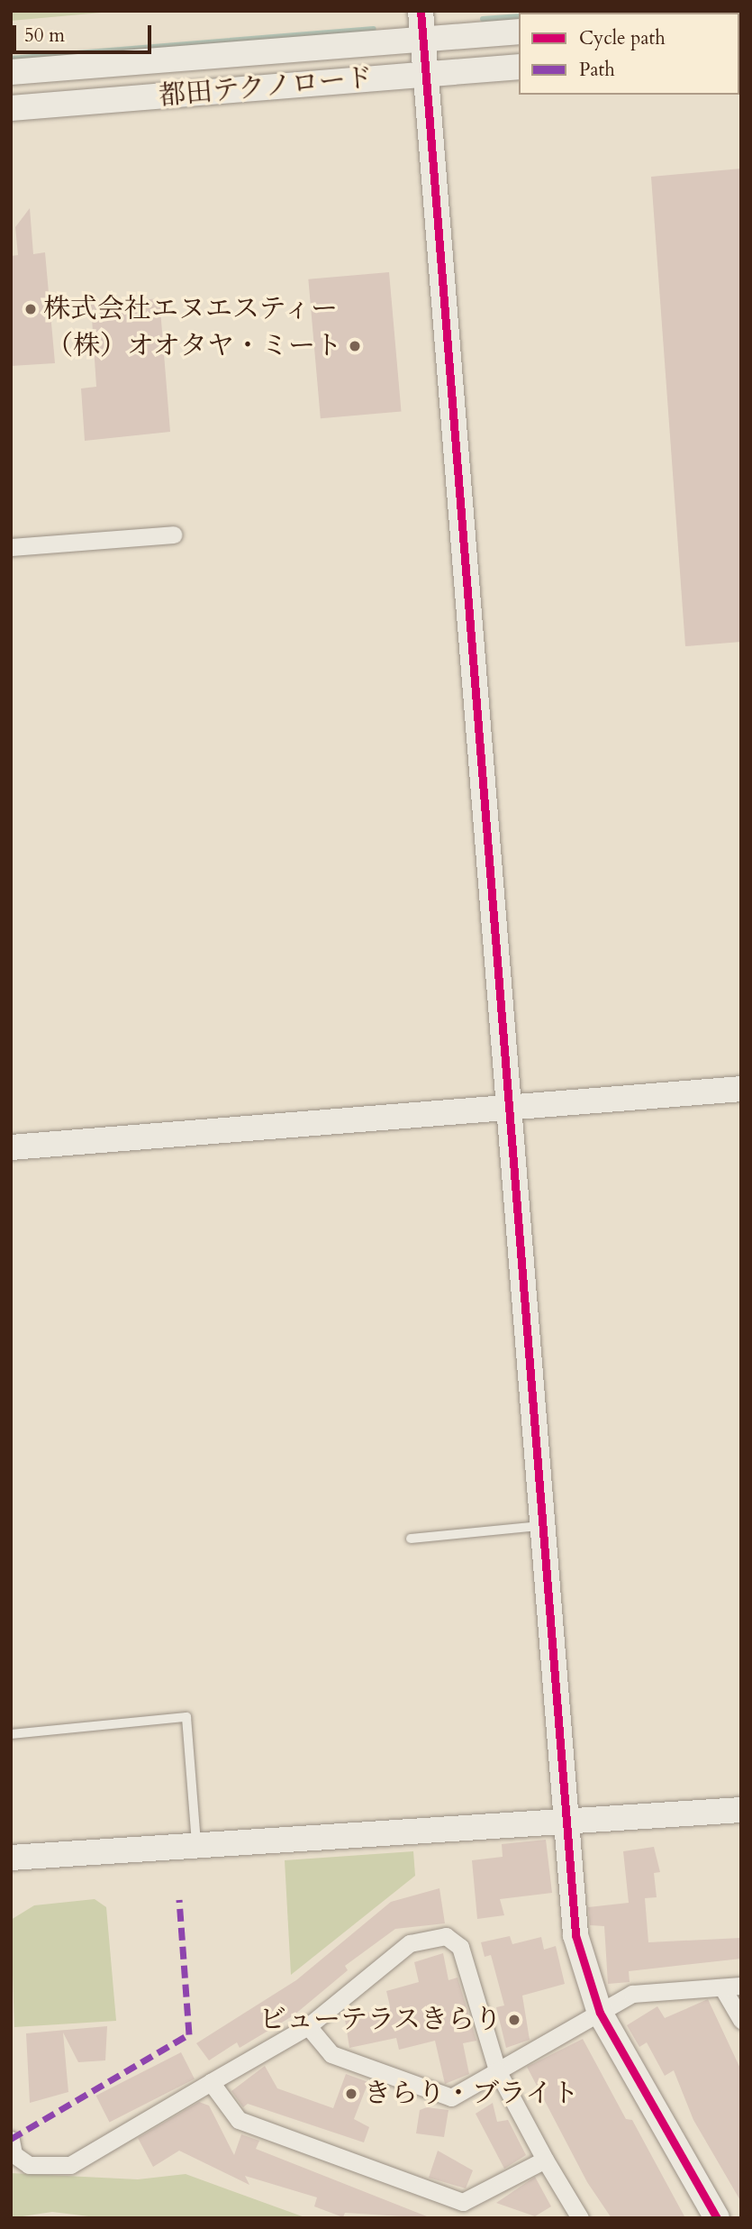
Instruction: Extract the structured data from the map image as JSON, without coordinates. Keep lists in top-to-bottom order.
{
  "streets": {
    "street": ["都田テクノロード"]
  },
  "places": [
    "株式会社エヌエスティー",
    "（株）オオタヤ・ミート",
    "ビューテラスきらり",
    "きらり・ブライト"
  ],
  "legend": ["Cycle path", "Path"],
  "scale_bar": "50 m"
}
